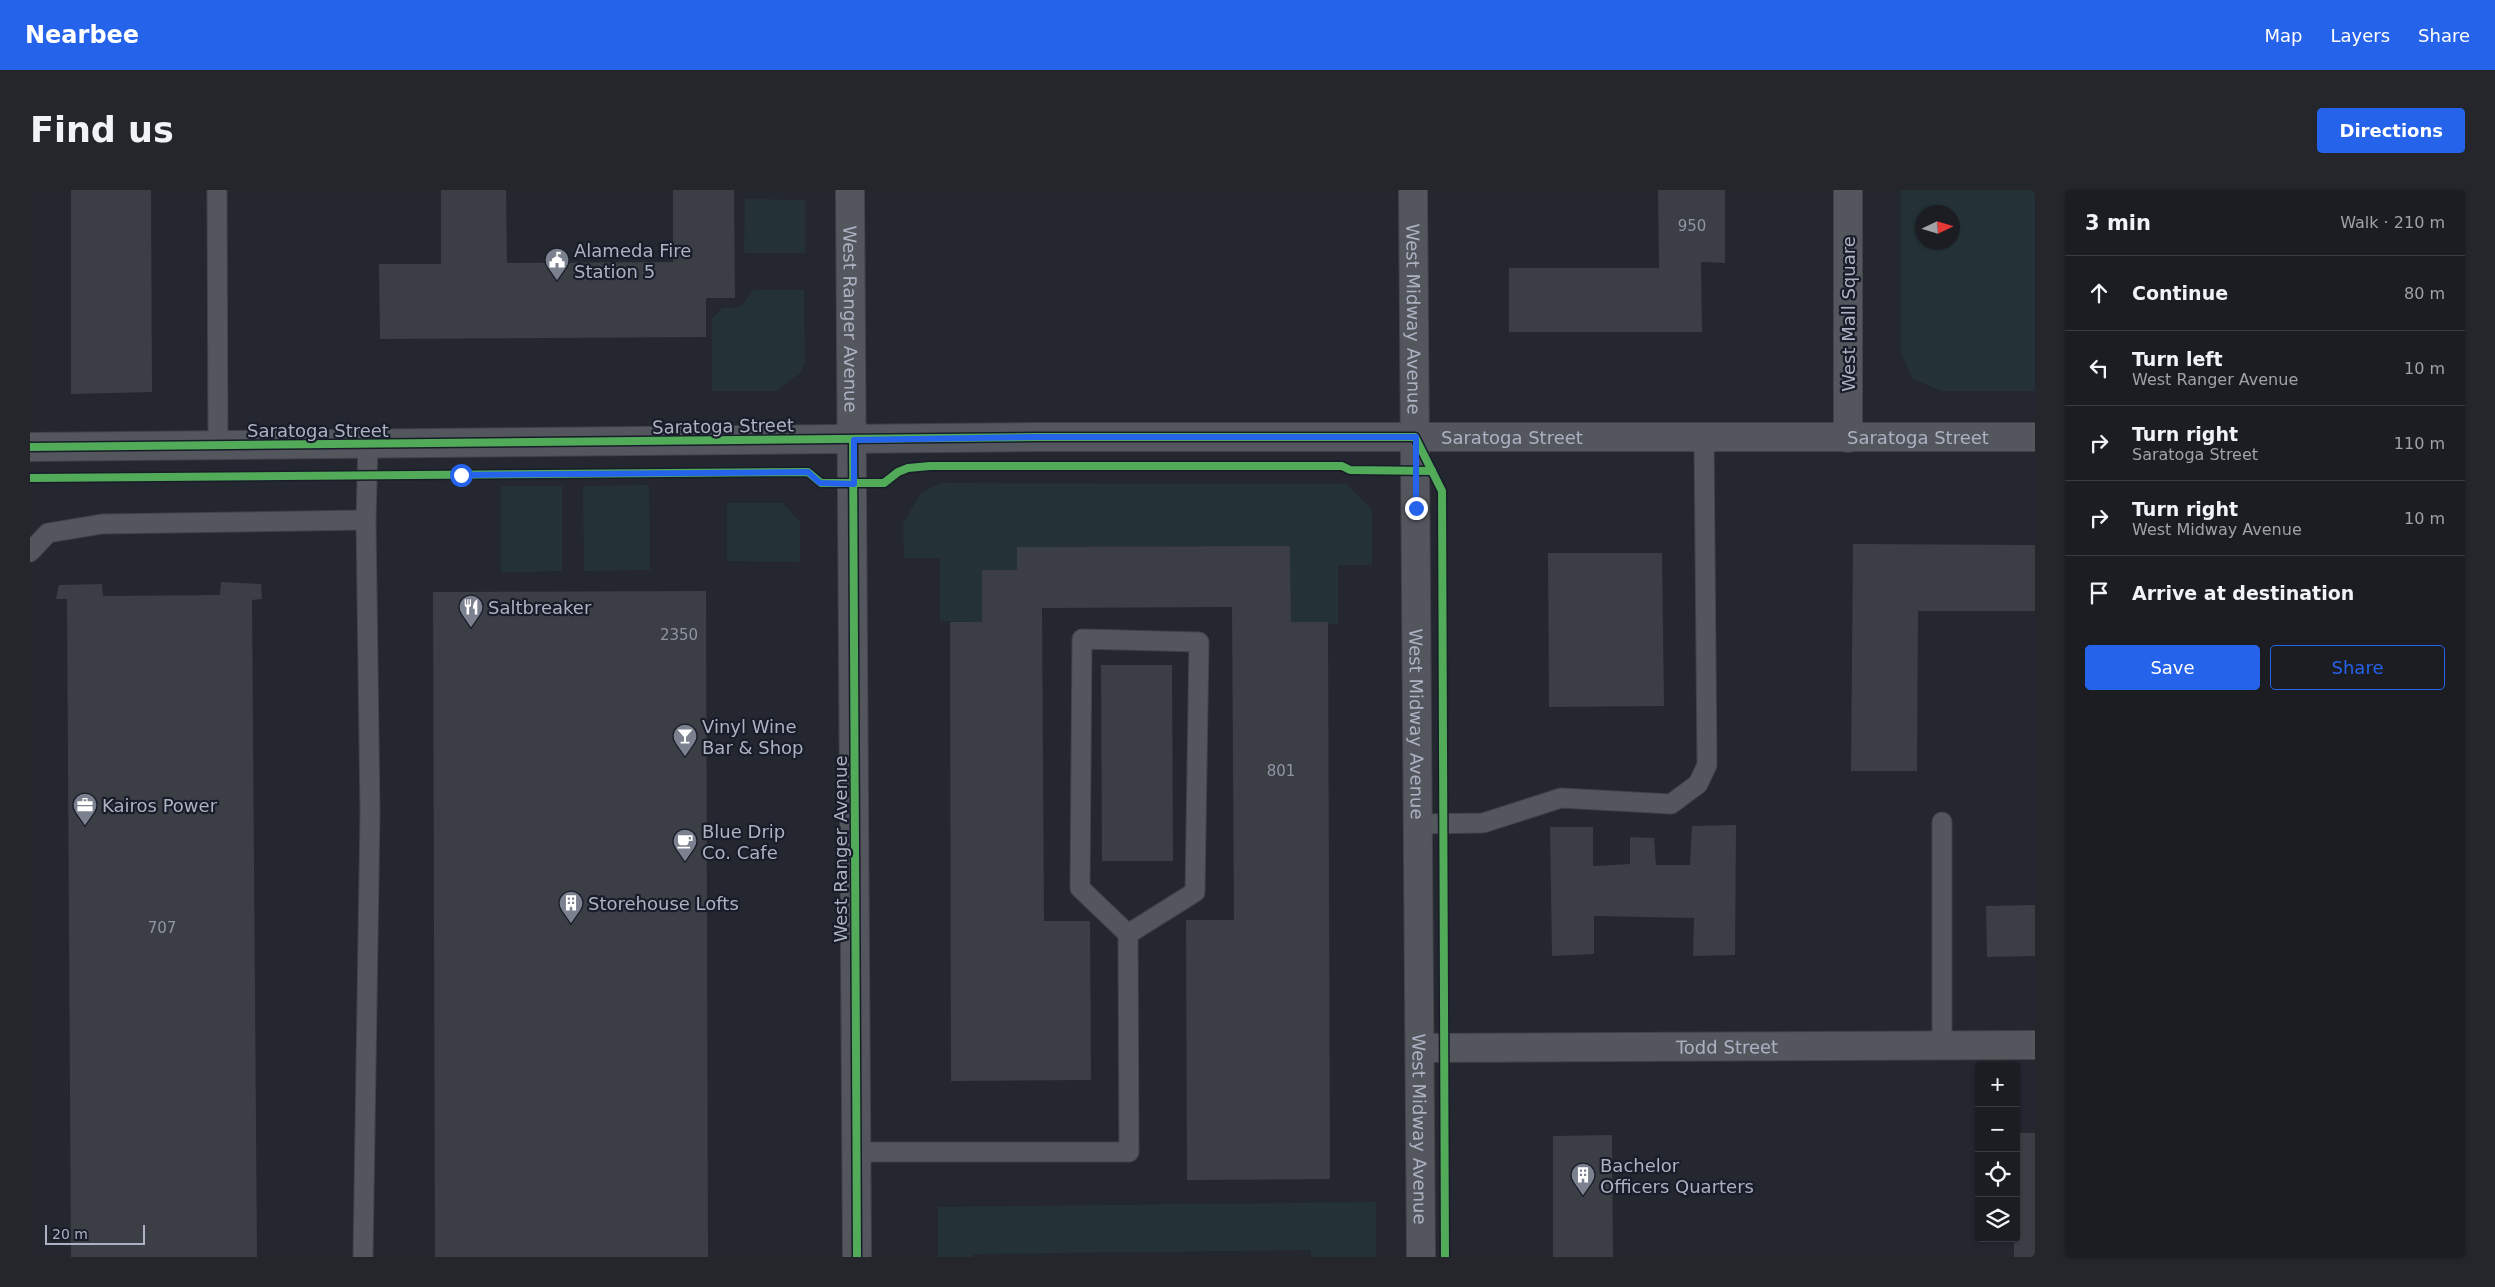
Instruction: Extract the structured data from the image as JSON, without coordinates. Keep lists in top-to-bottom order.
{
  "streets": {
    "street": [
      "West Mall Square",
      "West Ranger Avenue",
      "West Midway Avenue",
      "Saratoga Street",
      "Todd Street"
    ]
  },
  "crossings": [
    ["West Mall Square", "Saratoga Street"],
    ["West Ranger Avenue", "Saratoga Street"],
    ["West Midway Avenue", "Saratoga Street"],
    ["West Midway Avenue", "Todd Street"]
  ],
  "places": {
    "public building": ["Alameda Fire Station 5"],
    "restaurant": ["Saltbreaker"],
    "bar": ["Vinyl Wine Bar & Shop"],
    "office": ["Kairos Power"],
    "cafe": ["Blue Drip Co. Cafe"],
    "building": ["Storehouse Lofts", "Bachelor Officers Quarters"]
  },
  "house_numbers": [
    "950",
    "2350",
    "801",
    "707"
  ],
  "scale_bar": "20 m",
  "north": "right",
  "page": {
    "header": "Nearbee",
    "nav": ["Map", "Layers", "Share"],
    "buttons": [
      "Directions",
      ["Save", "Share"]
    ],
    "title": "Find us",
    "heading": ["3 min", "Walk · 210 m"],
    "list": [
      ["Continue", "80 m"],
      ["Turn left", "West Ranger Avenue", "10 m"],
      ["Turn right", "Saratoga Street", "110 m"],
      ["Turn right", "West Midway Avenue", "10 m"],
      "Arrive at destination"
    ],
    "map_buttons": ["+", "−"],
    "scale": "20 m"
  }
}
